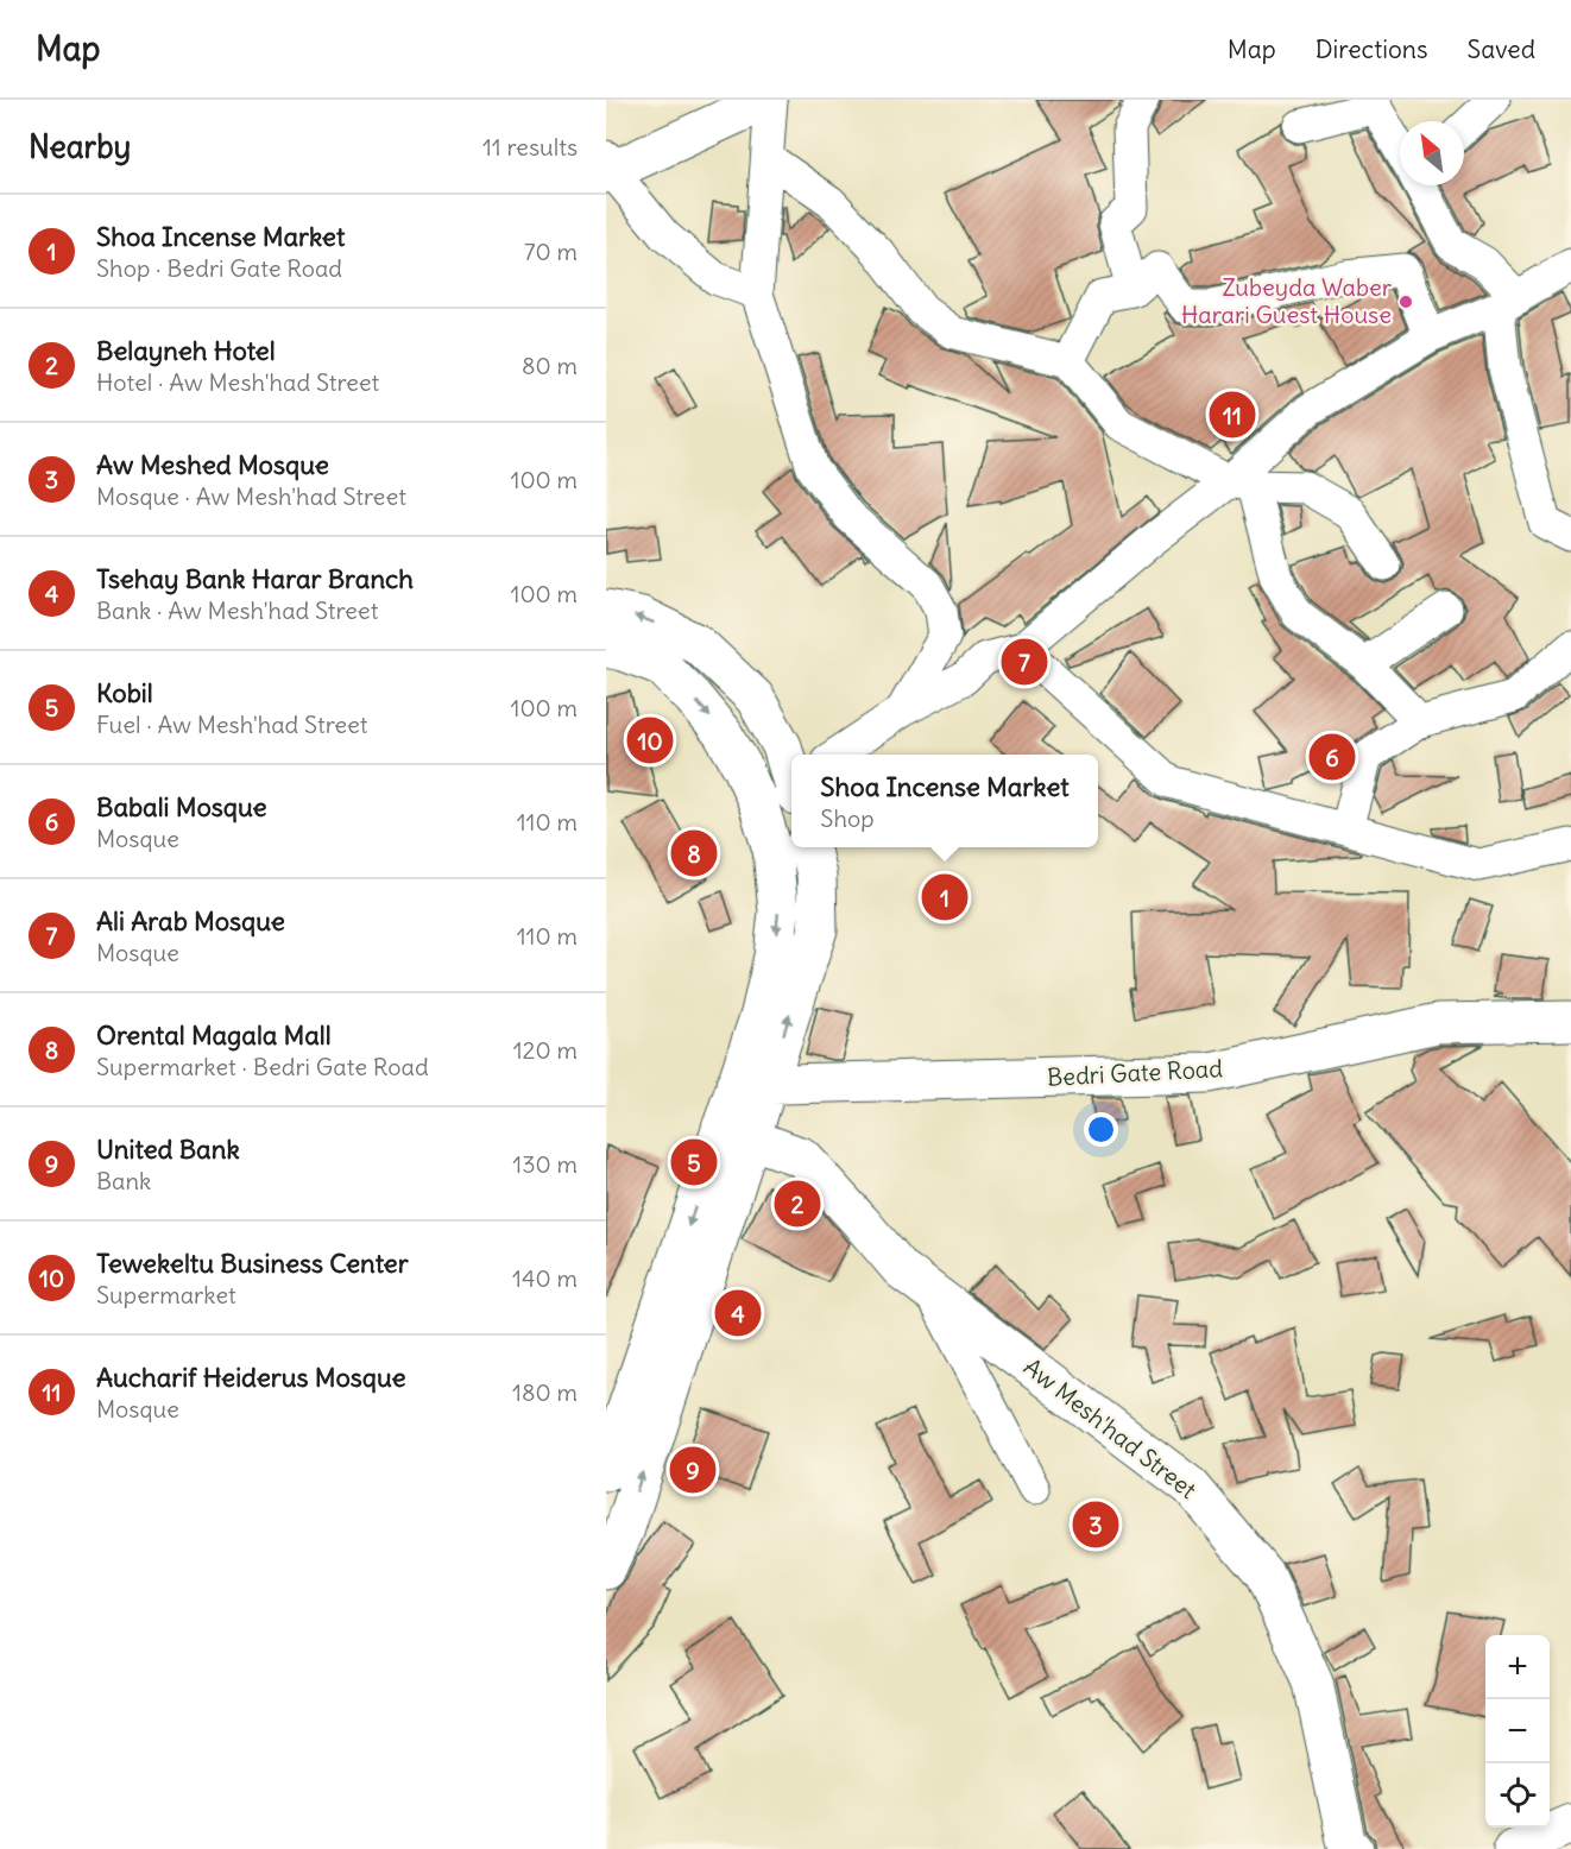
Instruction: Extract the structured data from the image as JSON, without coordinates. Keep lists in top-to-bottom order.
{
  "streets": {
    "street": ["Bedri Gate Road", "Aw Mesh'had Street"]
  },
  "places": ["Zubeyda Waber Harari Guest House"],
  "north": "top left",
  "page": {
    "header": "Map",
    "nav": ["Map", "Directions", "Saved"],
    "heading": ["Nearby", "11 results"],
    "list": [
      {
        "mark": "1",
        "name": "Shoa Incense Market",
        "note": "Shop · Bedri Gate Road",
        "value": "70 m"
      },
      {
        "mark": "2",
        "name": "Belayneh Hotel",
        "note": "Hotel · Aw Mesh'had Street",
        "value": "80 m"
      },
      {
        "mark": "3",
        "name": "Aw Meshed Mosque",
        "note": "Mosque · Aw Mesh'had Street",
        "value": "100 m"
      },
      {
        "mark": "4",
        "name": "Tsehay Bank Harar Branch",
        "note": "Bank · Aw Mesh'had Street",
        "value": "100 m"
      },
      {
        "mark": "5",
        "name": "Kobil",
        "note": "Fuel · Aw Mesh'had Street",
        "value": "100 m"
      },
      {
        "mark": "6",
        "name": "Babali Mosque",
        "note": "Mosque",
        "value": "110 m"
      },
      {
        "mark": "7",
        "name": "Ali Arab Mosque",
        "note": "Mosque",
        "value": "110 m"
      },
      {
        "mark": "8",
        "name": "Orental Magala Mall",
        "note": "Supermarket · Bedri Gate Road",
        "value": "120 m"
      },
      {
        "mark": "9",
        "name": "United Bank",
        "note": "Bank",
        "value": "130 m"
      },
      {
        "mark": "10",
        "name": "Tewekeltu Business Center",
        "note": "Supermarket",
        "value": "140 m"
      },
      {
        "mark": "11",
        "name": "Aucharif Heiderus Mosque",
        "note": "Mosque",
        "value": "180 m"
      }
    ],
    "pins": [
      "11",
      "7",
      "10",
      "6",
      "8",
      "1",
      "5",
      "2",
      "4",
      "9",
      "3"
    ],
    "popup": ["Shoa Incense Market", "Shop"],
    "map_buttons": ["+", "−"]
  }
}
